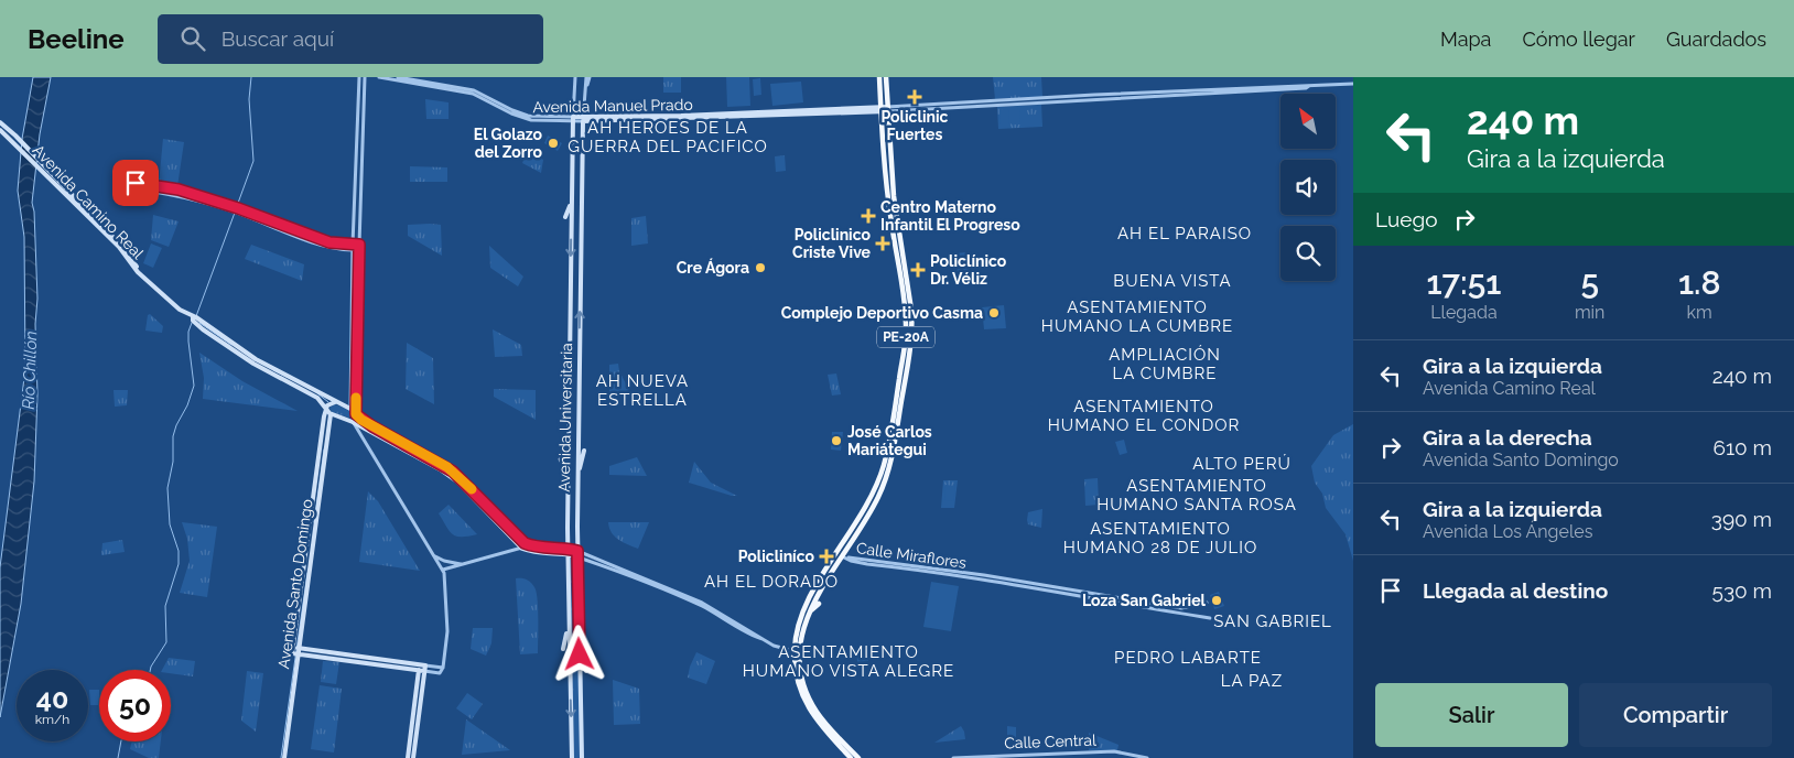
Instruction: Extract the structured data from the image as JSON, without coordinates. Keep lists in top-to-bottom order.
{
  "streets": {
    "highway": ["PE-20A"],
    "main road": [
      "Avenida Manuel Prado",
      "Avenida Camino Real",
      "Avenida Universitaria",
      "Avenida Santo Domingo"
    ],
    "street": ["Calle Miraflores", "Calle Central"]
  },
  "crossings": [
    ["Avenida Manuel Prado", "PE-20A"],
    ["Avenida Manuel Prado", "Avenida Universitaria"],
    ["Avenida Camino Real", "Avenida Santo Domingo"],
    ["PE-20A", "Calle Miraflores"]
  ],
  "districts": [
    "AH HEROES DE LA GUERRA DEL PACIFICO",
    "AH EL PARAISO",
    "BUENA VISTA",
    "ASENTAMIENTO HUMANO LA CUMBRE",
    "AMPLIACIÓN LA CUMBRE",
    "AH NUEVA ESTRELLA",
    "ASENTAMIENTO HUMANO EL CONDOR",
    "ALTO PERÚ",
    "ASENTAMIENTO HUMANO SANTA ROSA",
    "ASENTAMIENTO HUMANO 28 DE JULIO",
    "AH EL DORADO",
    "SAN GABRIEL",
    "ASENTAMIENTO HUMANO VISTA ALEGRE",
    "PEDRO LABARTE",
    "LA PAZ"
  ],
  "water": ["Río Chillón"],
  "places": {
    "health": [
      "Policlinic Fuertes",
      "Centro Materno Infantil El Progreso",
      "Policlinico Criste Vive",
      "Policlínico Dr. Véliz",
      "Policliníco"
    ],
    "other": [
      "El Golazo del Zorro",
      "Cre Ágora",
      "Complejo Deportivo Casma",
      "José Carlos Mariátegui",
      "Loza San Gabriel"
    ]
  },
  "north": "top left",
  "page": {
    "header": "Beeline",
    "search": "Buscar aquí",
    "nav": ["Mapa", "Cómo llegar", "Guardados"],
    "turn": ["240 m", "Gira a la izquierda"],
    "then": "Luego",
    "eta": [
      "17:51",
      "Llegada",
      "5",
      "min",
      "1.8",
      "km"
    ],
    "list": [
      {
        "name": "Gira a la izquierda",
        "note": "Avenida Camino Real",
        "value": "240 m"
      },
      {
        "name": "Gira a la derecha",
        "note": "Avenida Santo Domingo",
        "value": "610 m"
      },
      {
        "name": "Gira a la izquierda",
        "note": "Avenida Los Ángeles",
        "value": "390 m"
      },
      {
        "name": "Llegada al destino",
        "value": "530 m"
      }
    ],
    "speed": "40 km/h",
    "limit": "50",
    "buttons": ["Salir", "Compartir"]
  }
}
